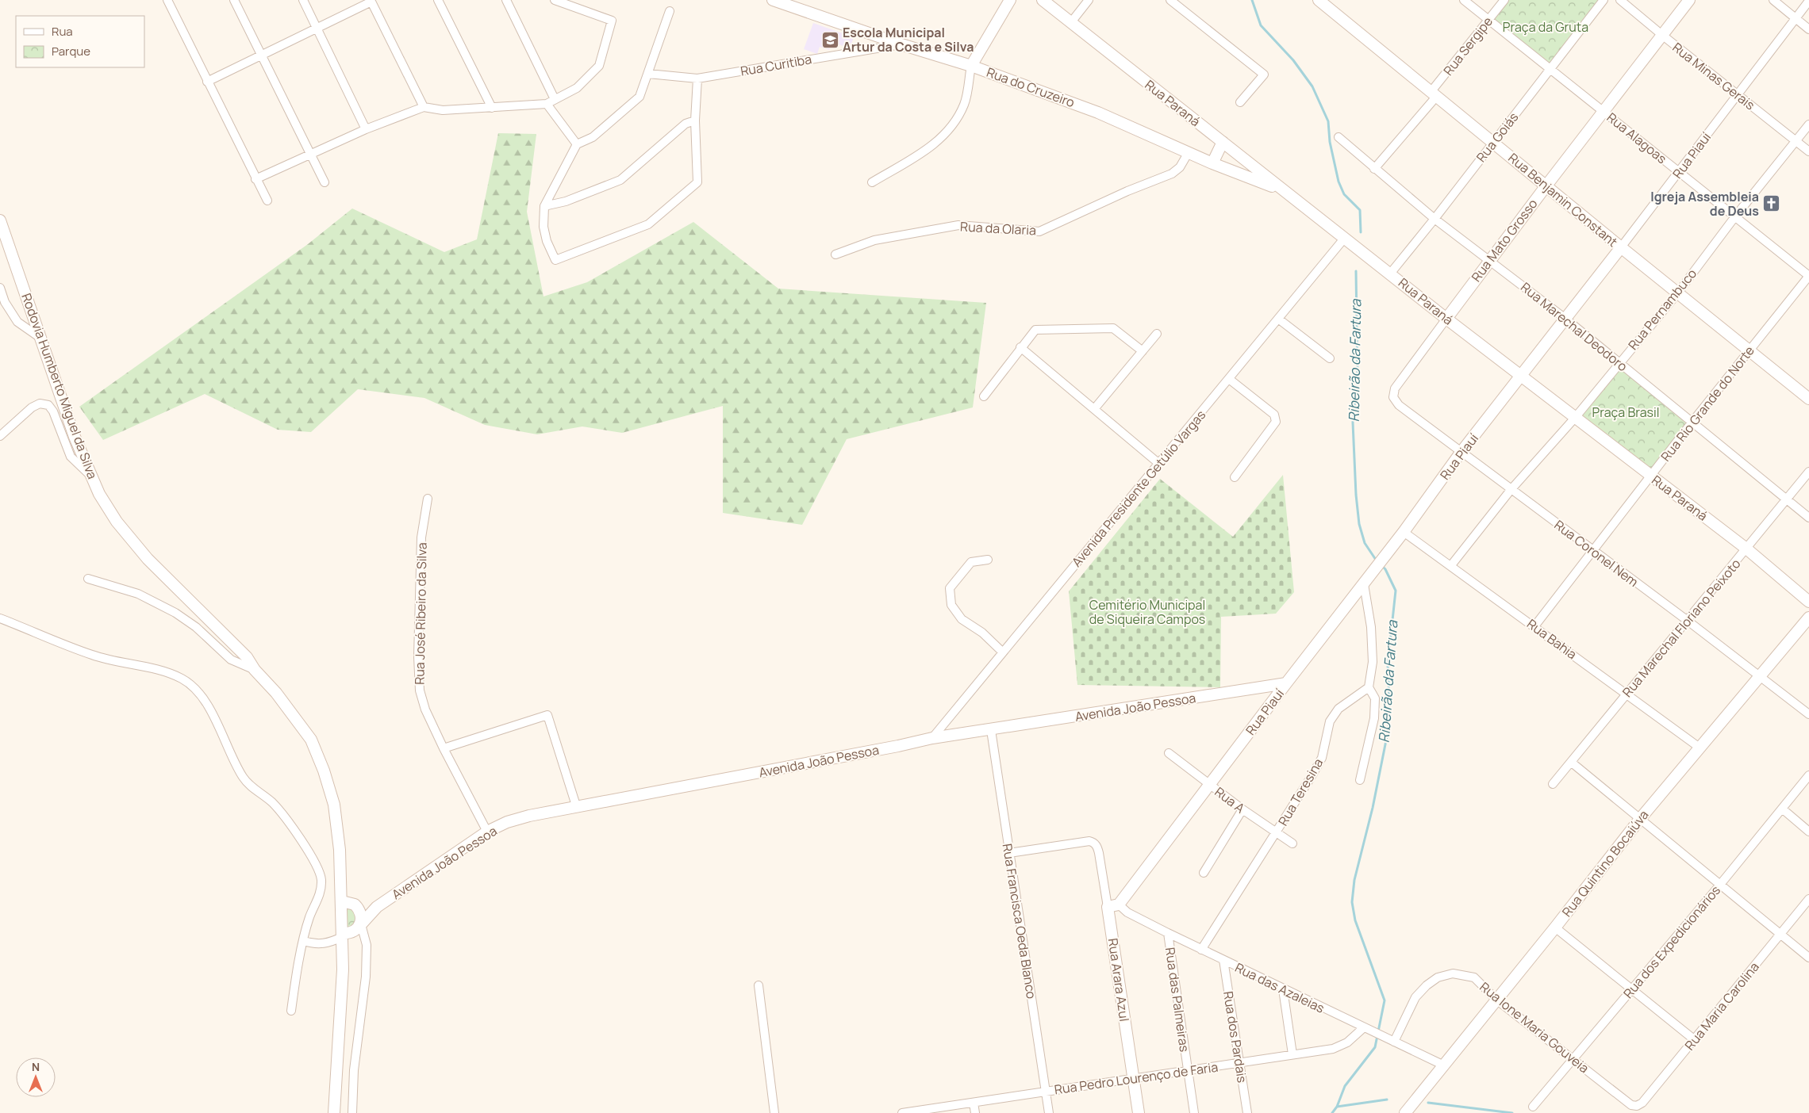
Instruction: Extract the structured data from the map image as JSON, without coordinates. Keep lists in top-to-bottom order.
{
  "streets": {
    "street": [
      "Rua Sergipe",
      "Rua Curitiba",
      "Rua Minas Gerais",
      "Rua do Cruzeiro",
      "Rua Paraná",
      "Rua Goiás",
      "Rua Alagoas",
      "Rua Piauí",
      "Rua Benjamin Constant",
      "Rua da Olaria",
      "Rua Mato Grosso",
      "Rua Pernambuco",
      "Rua Marechal Deodoro",
      "Rodovia Humberto Miguel da Silva",
      "Rua Rio Grande do Norte",
      "Avenida Presidente Getúlio Vargas",
      "Rua Coronel Nem",
      "Rua José Ribeiro da Silva",
      "Rua Marechal Floriano Peixoto",
      "Rua Bahia",
      "Avenida João Pessoa",
      "Rua Teresina",
      "Rua A",
      "Rua Quintino Bocaiúva",
      "Rua Francisca Oeda Blanco",
      "Rua dos Expedicionários",
      "Rua Arara Azul",
      "Rua das Azaleias",
      "Rua das Palmeiras",
      "Rua Maria Carolina",
      "Rua Ione Maria Gouveia",
      "Rua dos Pardais",
      "Rua Pedro Lourenço de Faria"
    ]
  },
  "crossings": [
    ["Rua Sergipe", "Rua Alagoas"],
    ["Rua Sergipe", "Rua Benjamin Constant"],
    ["Rua Sergipe", "Rua Marechal Deodoro"],
    ["Rua Curitiba", "Rua do Cruzeiro"],
    ["Rua Minas Gerais", "Rua Piauí"],
    ["Rua Minas Gerais", "Rua Mato Grosso"],
    ["Rua Minas Gerais", "Rua Pernambuco"],
    ["Rua do Cruzeiro", "Rua Paraná"],
    ["Rua do Cruzeiro", "Rua da Olaria"],
    ["Rua Paraná", "Rua Goiás"],
    ["Rua Paraná", "Rua Piauí"],
    ["Rua Paraná", "Rua Mato Grosso"],
    ["Rua Paraná", "Rua Pernambuco"],
    ["Rua Paraná", "Rua Rio Grande do Norte"],
    ["Rua Paraná", "Avenida Presidente Getúlio Vargas"],
    ["Rua Paraná", "Rua Marechal Floriano Peixoto"],
    ["Rua Goiás", "Rua Alagoas"],
    ["Rua Goiás", "Rua Benjamin Constant"],
    ["Rua Goiás", "Rua Marechal Deodoro"],
    ["Rua Alagoas", "Rua Piauí"],
    ["Rua Alagoas", "Rua Mato Grosso"],
    ["Rua Alagoas", "Rua Pernambuco"],
    ["Rua Alagoas", "Rua Rio Grande do Norte"],
    ["Rua Piauí", "Rua Benjamin Constant"],
    ["Rua Piauí", "Rua Marechal Deodoro"],
    ["Rua Piauí", "Rua Coronel Nem"],
    ["Rua Piauí", "Rua Bahia"],
    ["Rua Piauí", "Avenida João Pessoa"],
    ["Rua Piauí", "Rua A"],
    ["Rua Piauí", "Rua Arara Azul"],
    ["Rua Piauí", "Rua das Azaleias"],
    ["Rua Benjamin Constant", "Rua Mato Grosso"],
    ["Rua Benjamin Constant", "Rua Pernambuco"],
    ["Rua Benjamin Constant", "Rua Rio Grande do Norte"],
    ["Rua Mato Grosso", "Rua Marechal Deodoro"],
    ["Rua Mato Grosso", "Rua Coronel Nem"],
    ["Rua Pernambuco", "Rua Marechal Deodoro"],
    ["Rua Pernambuco", "Rua Coronel Nem"],
    ["Rua Pernambuco", "Rua Bahia"],
    ["Rua Marechal Deodoro", "Rua Rio Grande do Norte"],
    ["Rua Marechal Deodoro", "Rua Marechal Floriano Peixoto"],
    ["Rodovia Humberto Miguel da Silva", "Avenida João Pessoa"],
    ["Rua Rio Grande do Norte", "Rua Coronel Nem"],
    ["Rua Rio Grande do Norte", "Rua Bahia"],
    ["Avenida Presidente Getúlio Vargas", "Avenida João Pessoa"],
    ["Rua Coronel Nem", "Rua Marechal Floriano Peixoto"],
    ["Rua Coronel Nem", "Rua Quintino Bocaiúva"],
    ["Rua José Ribeiro da Silva", "Avenida João Pessoa"],
    ["Rua Marechal Floriano Peixoto", "Rua Bahia"],
    ["Rua Bahia", "Rua Quintino Bocaiúva"],
    ["Avenida João Pessoa", "Rua Francisca Oeda Blanco"],
    ["Rua Teresina", "Rua A"],
    ["Rua Teresina", "Rua das Azaleias"],
    ["Rua Quintino Bocaiúva", "Rua das Azaleias"],
    ["Rua Quintino Bocaiúva", "Rua Ione Maria Gouveia"],
    ["Rua Francisca Oeda Blanco", "Rua Arara Azul"],
    ["Rua Francisca Oeda Blanco", "Rua Pedro Lourenço de Faria"],
    ["Rua dos Expedicionários", "Rua Ione Maria Gouveia"],
    ["Rua Arara Azul", "Rua das Azaleias"],
    ["Rua Arara Azul", "Rua Pedro Lourenço de Faria"],
    ["Rua das Azaleias", "Rua das Palmeiras"],
    ["Rua das Azaleias", "Rua Ione Maria Gouveia"],
    ["Rua das Azaleias", "Rua dos Pardais"],
    ["Rua das Azaleias", "Rua Pedro Lourenço de Faria"],
    ["Rua das Palmeiras", "Rua Pedro Lourenço de Faria"],
    ["Rua Maria Carolina", "Rua Ione Maria Gouveia"],
    ["Rua dos Pardais", "Rua Pedro Lourenço de Faria"]
  ],
  "water": ["Ribeirão da Fartura"],
  "parks": ["Praça da Gruta", "Praça Brasil", "Cemitério Municipal de Siqueira Campos"],
  "places": {
    "school or university": ["Escola Municipal Artur da Costa e Silva"],
    "church": ["Igreja Assembleia de Deus"]
  },
  "legend": ["Rua", "Parque"],
  "north": "top"
}
